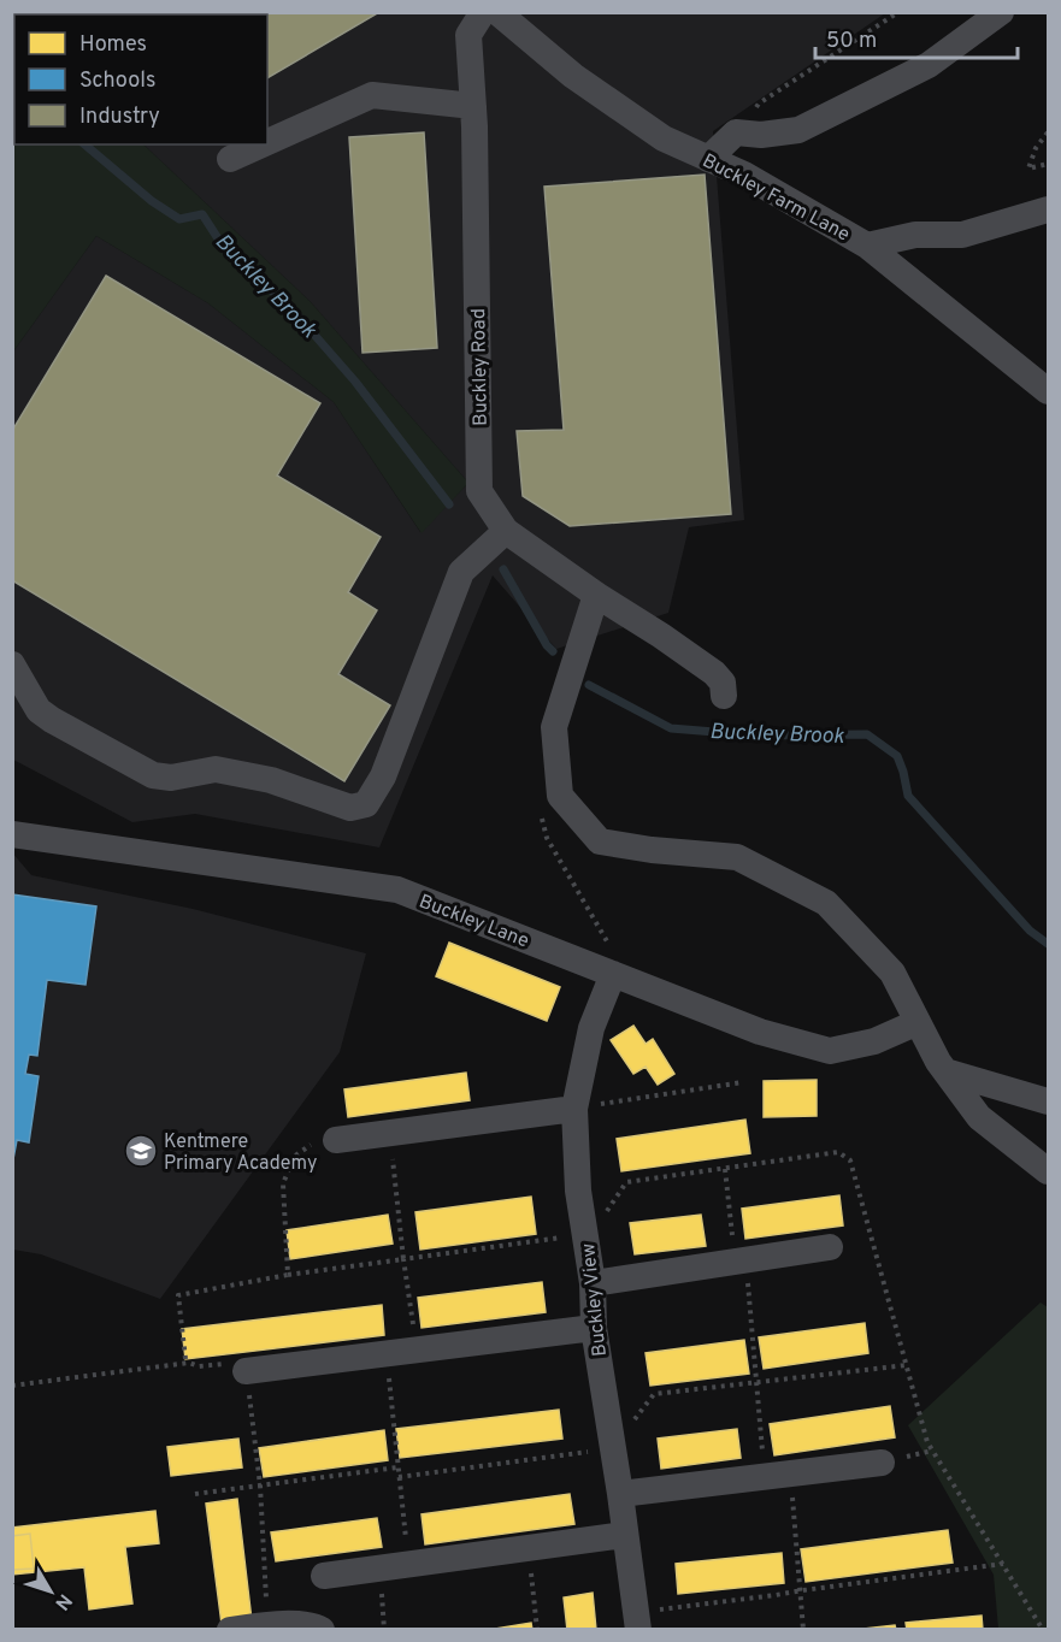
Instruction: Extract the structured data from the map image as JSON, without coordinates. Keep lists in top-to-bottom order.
{
  "streets": {
    "street": [
      "Buckley Farm Lane",
      "Buckley Road",
      "Buckley Lane",
      "Buckley View"
    ]
  },
  "crossings": [
    ["Buckley Lane", "Buckley View"]
  ],
  "water": ["Buckley Brook"],
  "places": {
    "school or university": ["Kentmere Primary Academy"]
  },
  "legend": ["Homes", "Schools", "Industry"],
  "scale_bar": "50 m",
  "north": "bottom right"
}
